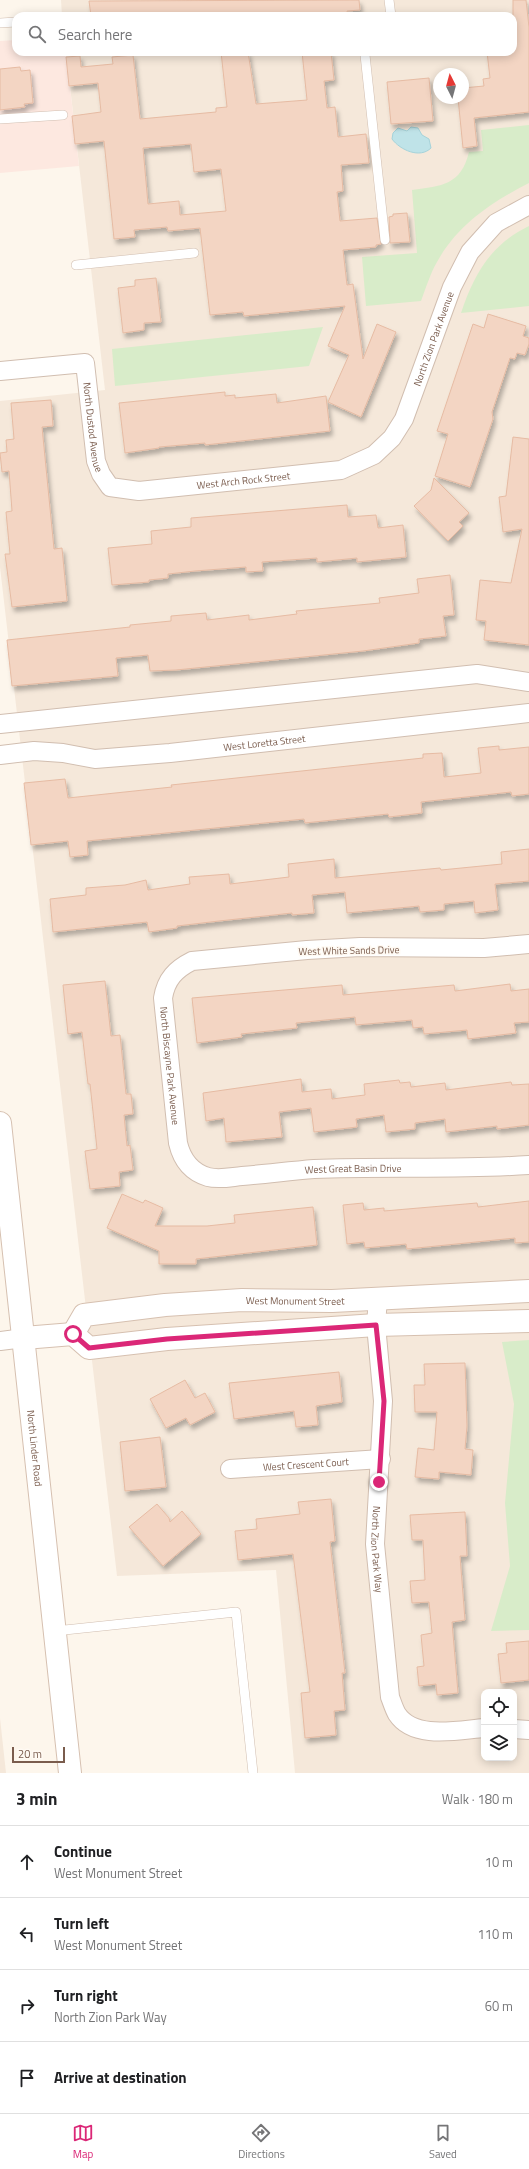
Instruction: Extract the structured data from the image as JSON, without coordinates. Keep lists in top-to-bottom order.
{
  "streets": {
    "street": [
      "North Zion Park Avenue",
      "North Dustod Avenue",
      "West Arch Rock Street",
      "West Loretta Street",
      "West White Sands Drive",
      "North Biscayne Park Avenue",
      "West Great Basin Drive",
      "West Monument Street",
      "North Linder Road",
      "West Crescent Court",
      "North Zion Park Way"
    ]
  },
  "crossings": [
    ["North Zion Park Avenue", "West Arch Rock Street"],
    ["North Dustod Avenue", "West Arch Rock Street"],
    ["West White Sands Drive", "North Biscayne Park Avenue"],
    ["North Biscayne Park Avenue", "West Great Basin Drive"],
    ["West Monument Street", "North Zion Park Way"],
    ["West Crescent Court", "North Zion Park Way"]
  ],
  "scale_bar": "20 m",
  "north": "top",
  "page": {
    "search": "Search here",
    "scale": "20 m",
    "heading": ["3 min", "Walk · 180 m"],
    "list": [
      ["Continue", "West Monument Street", "10 m"],
      ["Turn left", "West Monument Street", "110 m"],
      ["Turn right", "North Zion Park Way", "60 m"],
      "Arrive at destination"
    ],
    "nav": ["Map", "Directions", "Saved"]
  }
}
